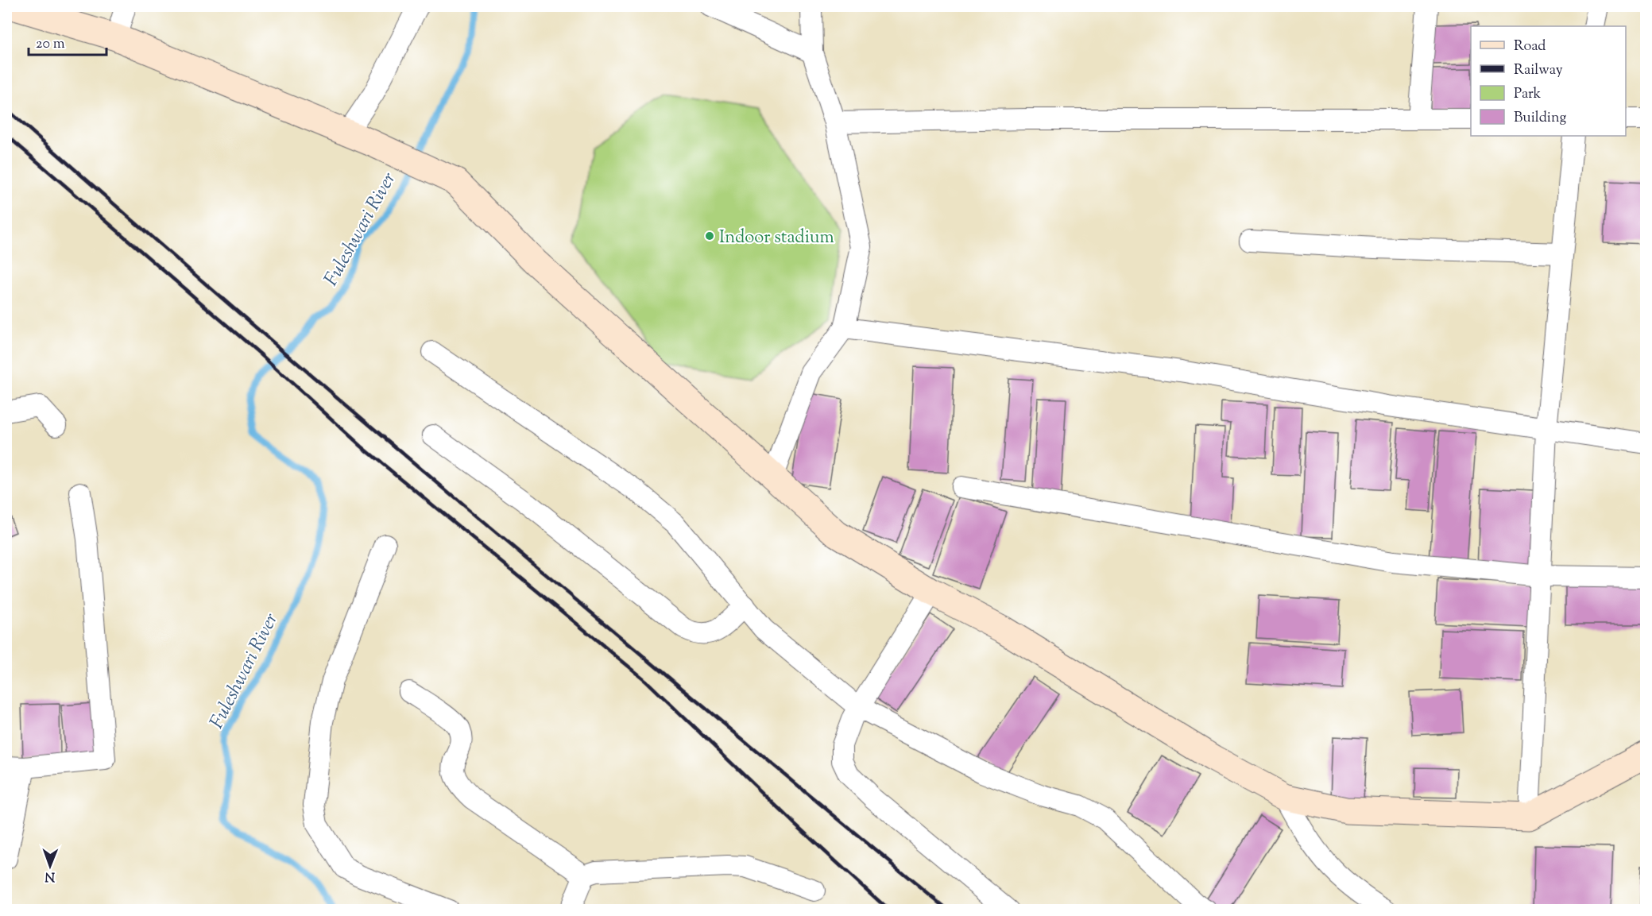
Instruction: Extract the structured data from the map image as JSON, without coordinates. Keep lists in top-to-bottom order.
{
  "water": ["Fuleshwari River"],
  "places": ["Indoor stadium"],
  "legend": [
    "Road",
    "Railway",
    "Park",
    "Building"
  ],
  "scale_bar": "20 m",
  "north": "bottom"
}
